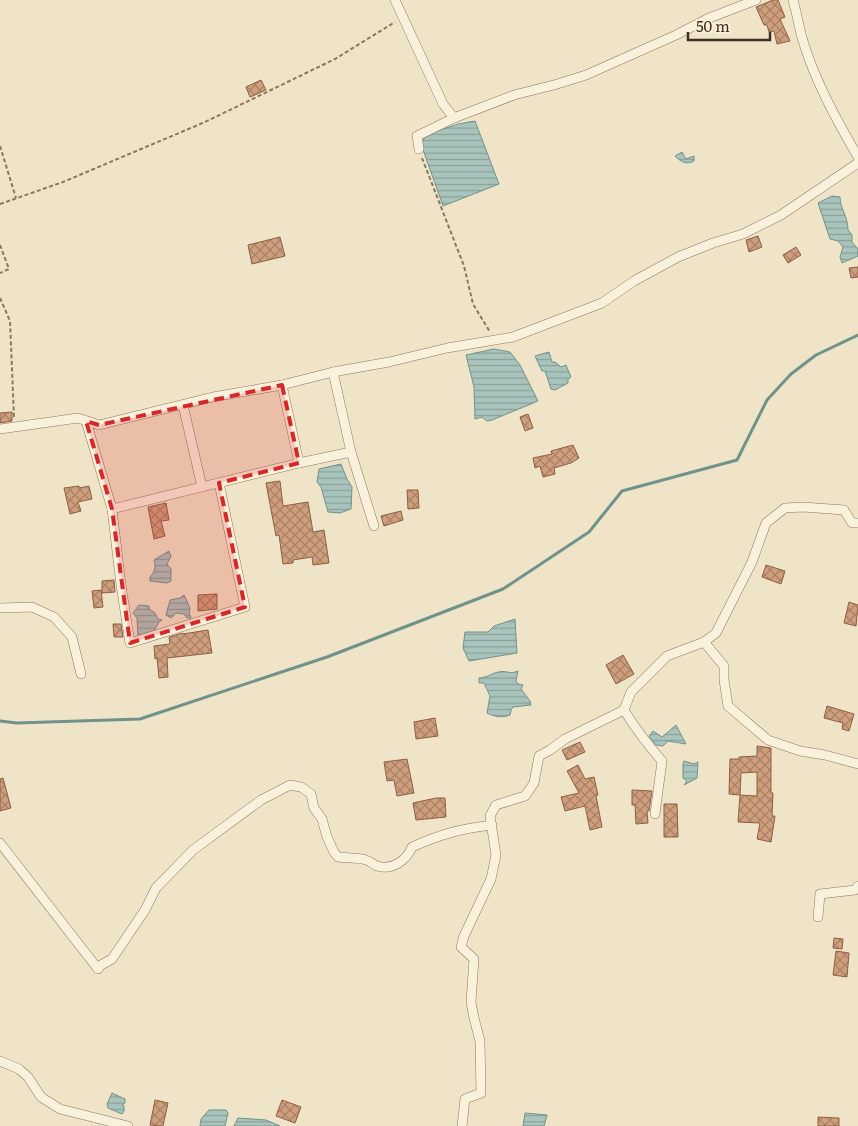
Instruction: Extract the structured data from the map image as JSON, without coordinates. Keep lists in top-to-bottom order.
{
  "scale_bar": "50 m"
}
